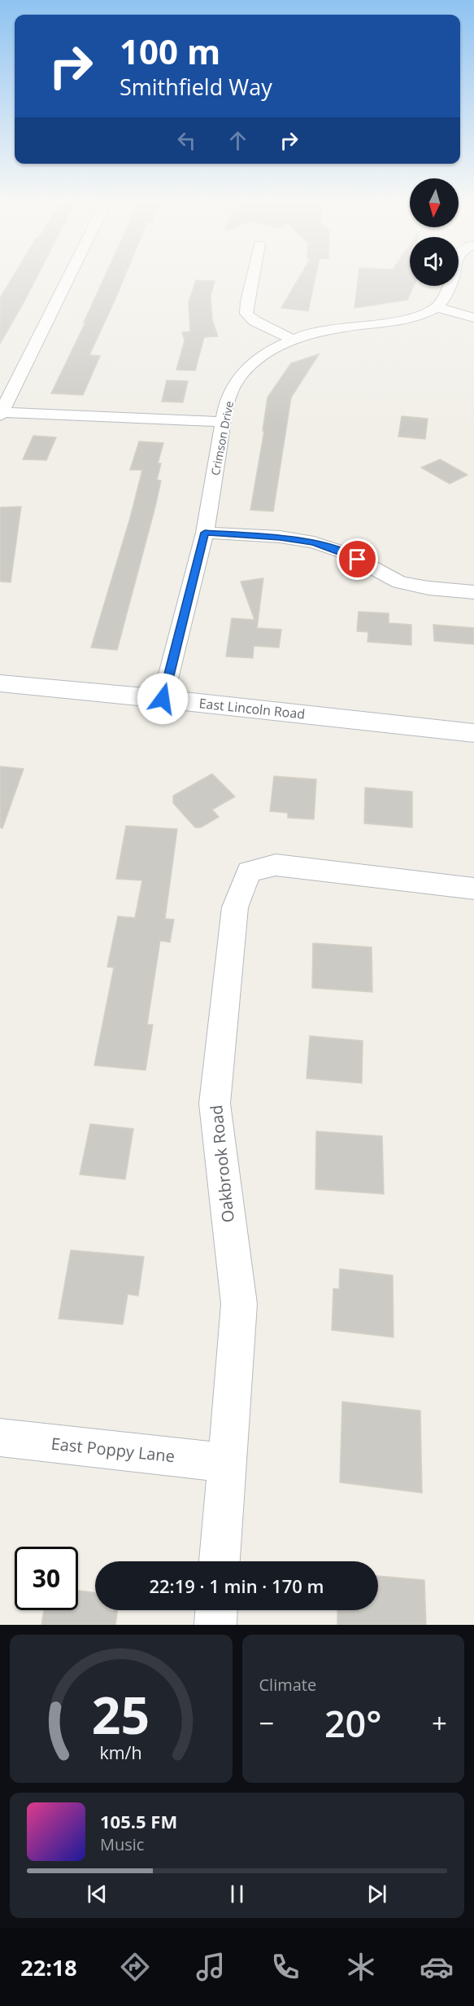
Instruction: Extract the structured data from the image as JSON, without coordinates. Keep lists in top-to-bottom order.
{
  "streets": {
    "main road": ["East Lincoln Road"],
    "street": ["Crimson Drive", "Oakbrook Road", "East Poppy Lane"]
  },
  "crossings": [
    ["Crimson Drive", "East Lincoln Road"],
    ["Oakbrook Road", "East Poppy Lane"]
  ],
  "north": "bottom",
  "page": {
    "turn": ["100 m", "Smithfield Way"],
    "limit": "30",
    "trip": "22:19 · 1 min · 170 m",
    "tile": "Climate",
    "heat": ["−", "20°", "+"],
    "song": ["105.5 FM", "Music"],
    "tabs": "22:18",
    "gauge": ["25", "km/h"]
  }
}
